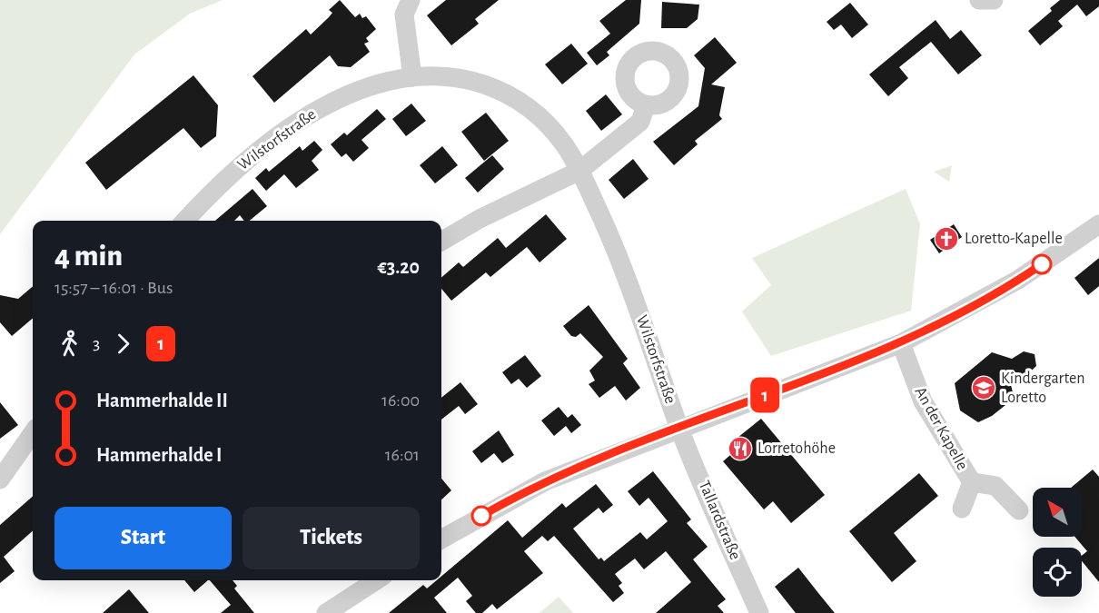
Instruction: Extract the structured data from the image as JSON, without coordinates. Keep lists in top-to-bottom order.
{
  "streets": {
    "street": ["Wilstorfstraße", "An der Kapelle", "Tallardstraße"]
  },
  "crossings": [
    ["Wilstorfstraße", "Tallardstraße"]
  ],
  "places": {
    "church": ["Loretto-Kapelle"],
    "school or university": ["Kindergarten Loretto"],
    "restaurant": ["Lorretohöhe"]
  },
  "lines": ["bus line 1"],
  "north": "top left",
  "page": {
    "on_map": "1",
    "heading": ["4 min", "15:57 – 16:01 · Bus", "€3.20"],
    "legs": ["3", "1"],
    "list": [
      {
        "name": "Hammerhalde II",
        "value": "16:00"
      },
      {
        "name": "Hammerhalde I",
        "value": "16:01"
      }
    ],
    "buttons": ["Start", "Tickets"]
  }
}
